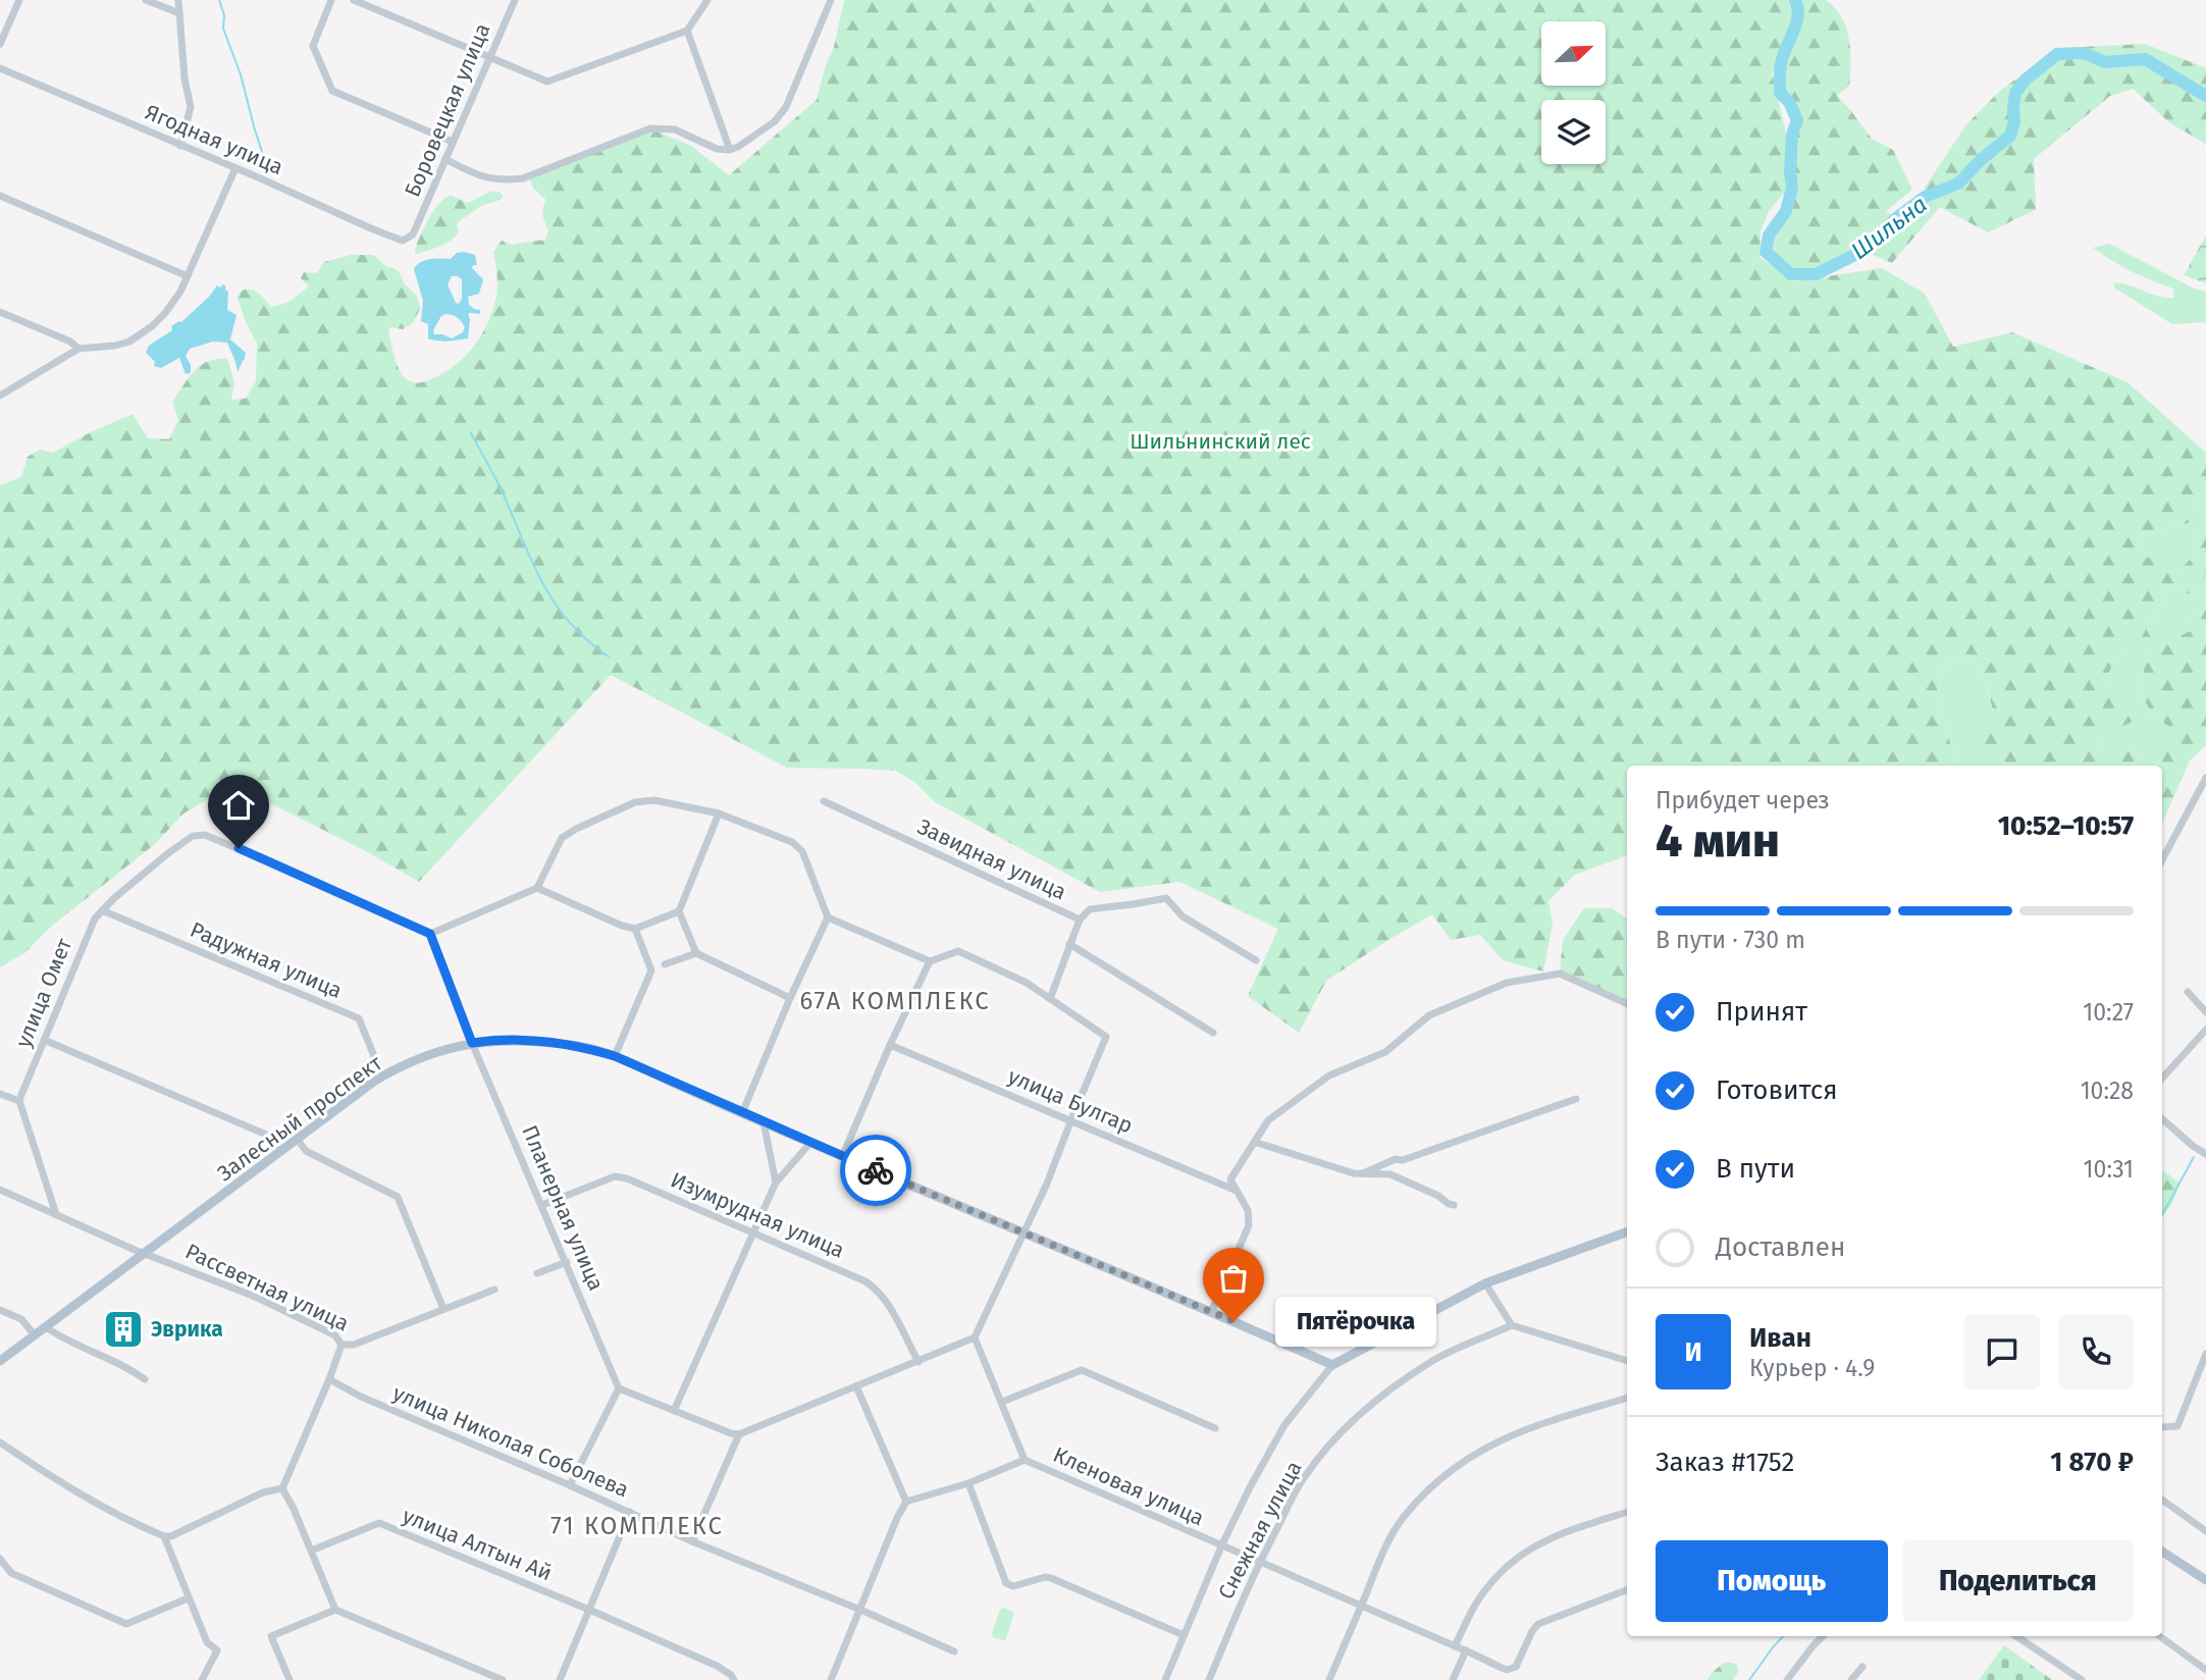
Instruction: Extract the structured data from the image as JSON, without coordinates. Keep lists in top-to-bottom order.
{
  "streets": {
    "main road": ["Залесный проспект"],
    "street": [
      "Боровецкая улица",
      "Ягодная улица",
      "Завидная улица",
      "Радужная улица",
      "улица Омет",
      "улица Булгар",
      "Планерная улица",
      "Изумрудная улица",
      "Рассветная улица",
      "улица Николая Соболева",
      "Кленовая улица",
      "Снежная улица",
      "улица Алтын Ай"
    ]
  },
  "crossings": [
    ["Боровецкая улица", "Ягодная улица"],
    ["Радужная улица", "улица Омет"],
    ["Радужная улица", "Залесный проспект"],
    ["улица Омет", "Планерная улица"],
    ["Залесный проспект", "Планерная улица"],
    ["Залесный проспект", "Рассветная улица"],
    ["Планерная улица", "Изумрудная улица"],
    ["Кленовая улица", "Снежная улица"]
  ],
  "districts": ["67А КОМПЛЕКС", "71 КОМПЛЕКС"],
  "water": ["Шильна"],
  "parks": ["Шильнинский лес"],
  "places": {
    "other": ["Пятёрочка"],
    "building": ["Эврика"]
  },
  "north": "top right",
  "page": {
    "heading": ["4 мин", "Прибудет через", "10:52–10:57"],
    "panel": [
      "Иван",
      "Курьер · 4.9",
      "Заказ #1752",
      "1 870 ₽"
    ],
    "bar": "В пути · 730 m",
    "list": [
      ["Принят", "10:27"],
      ["Готовится", "10:28"],
      ["В пути", "10:31"],
      "Доставлен"
    ],
    "bubble": "Пятёрочка",
    "round": "И",
    "buttons": ["Помощь", "Поделиться"]
  }
}
